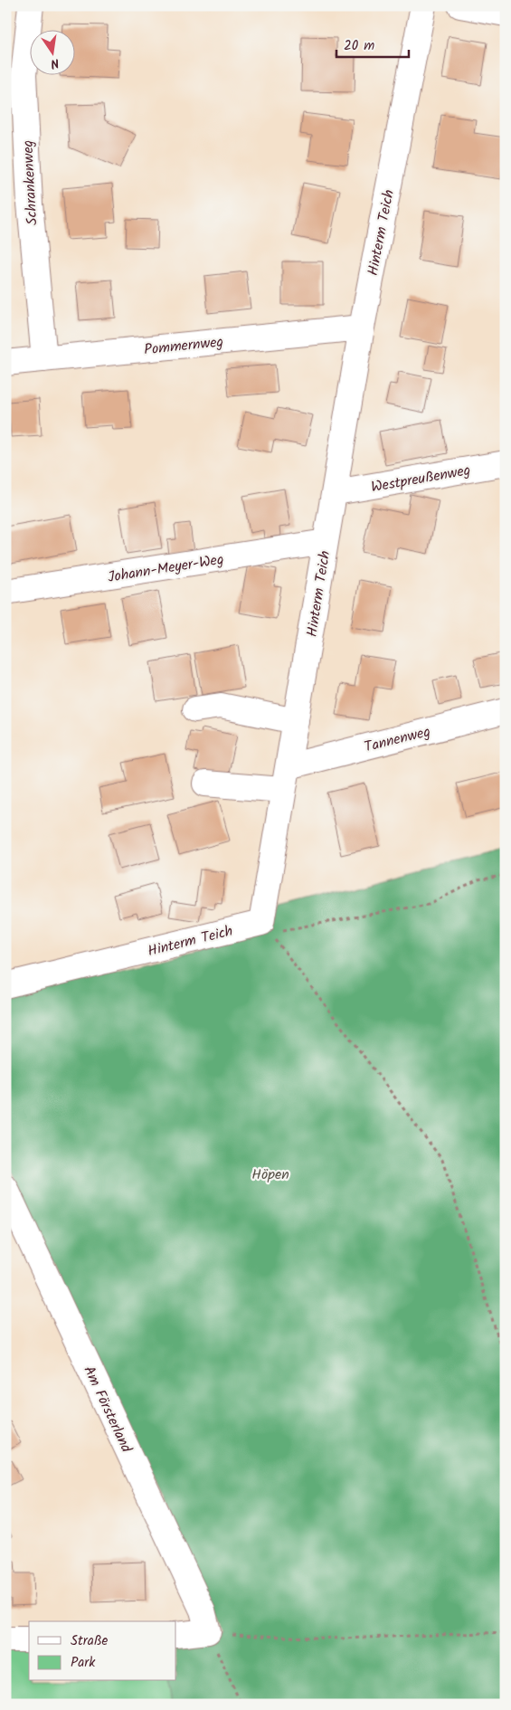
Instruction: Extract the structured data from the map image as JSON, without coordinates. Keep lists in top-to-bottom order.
{
  "streets": {
    "street": [
      "Schrankenweg",
      "Hinterm Teich",
      "Pommernweg",
      "Westpreußenweg",
      "Johann-Meyer-Weg",
      "Tannenweg",
      "Am Försterland"
    ]
  },
  "crossings": [
    ["Schrankenweg", "Pommernweg"],
    ["Hinterm Teich", "Pommernweg"],
    ["Hinterm Teich", "Westpreußenweg"],
    ["Hinterm Teich", "Johann-Meyer-Weg"],
    ["Hinterm Teich", "Tannenweg"]
  ],
  "parks": ["Höpen"],
  "legend": ["Straße", "Park"],
  "scale_bar": "20 m",
  "north": "bottom"
}
